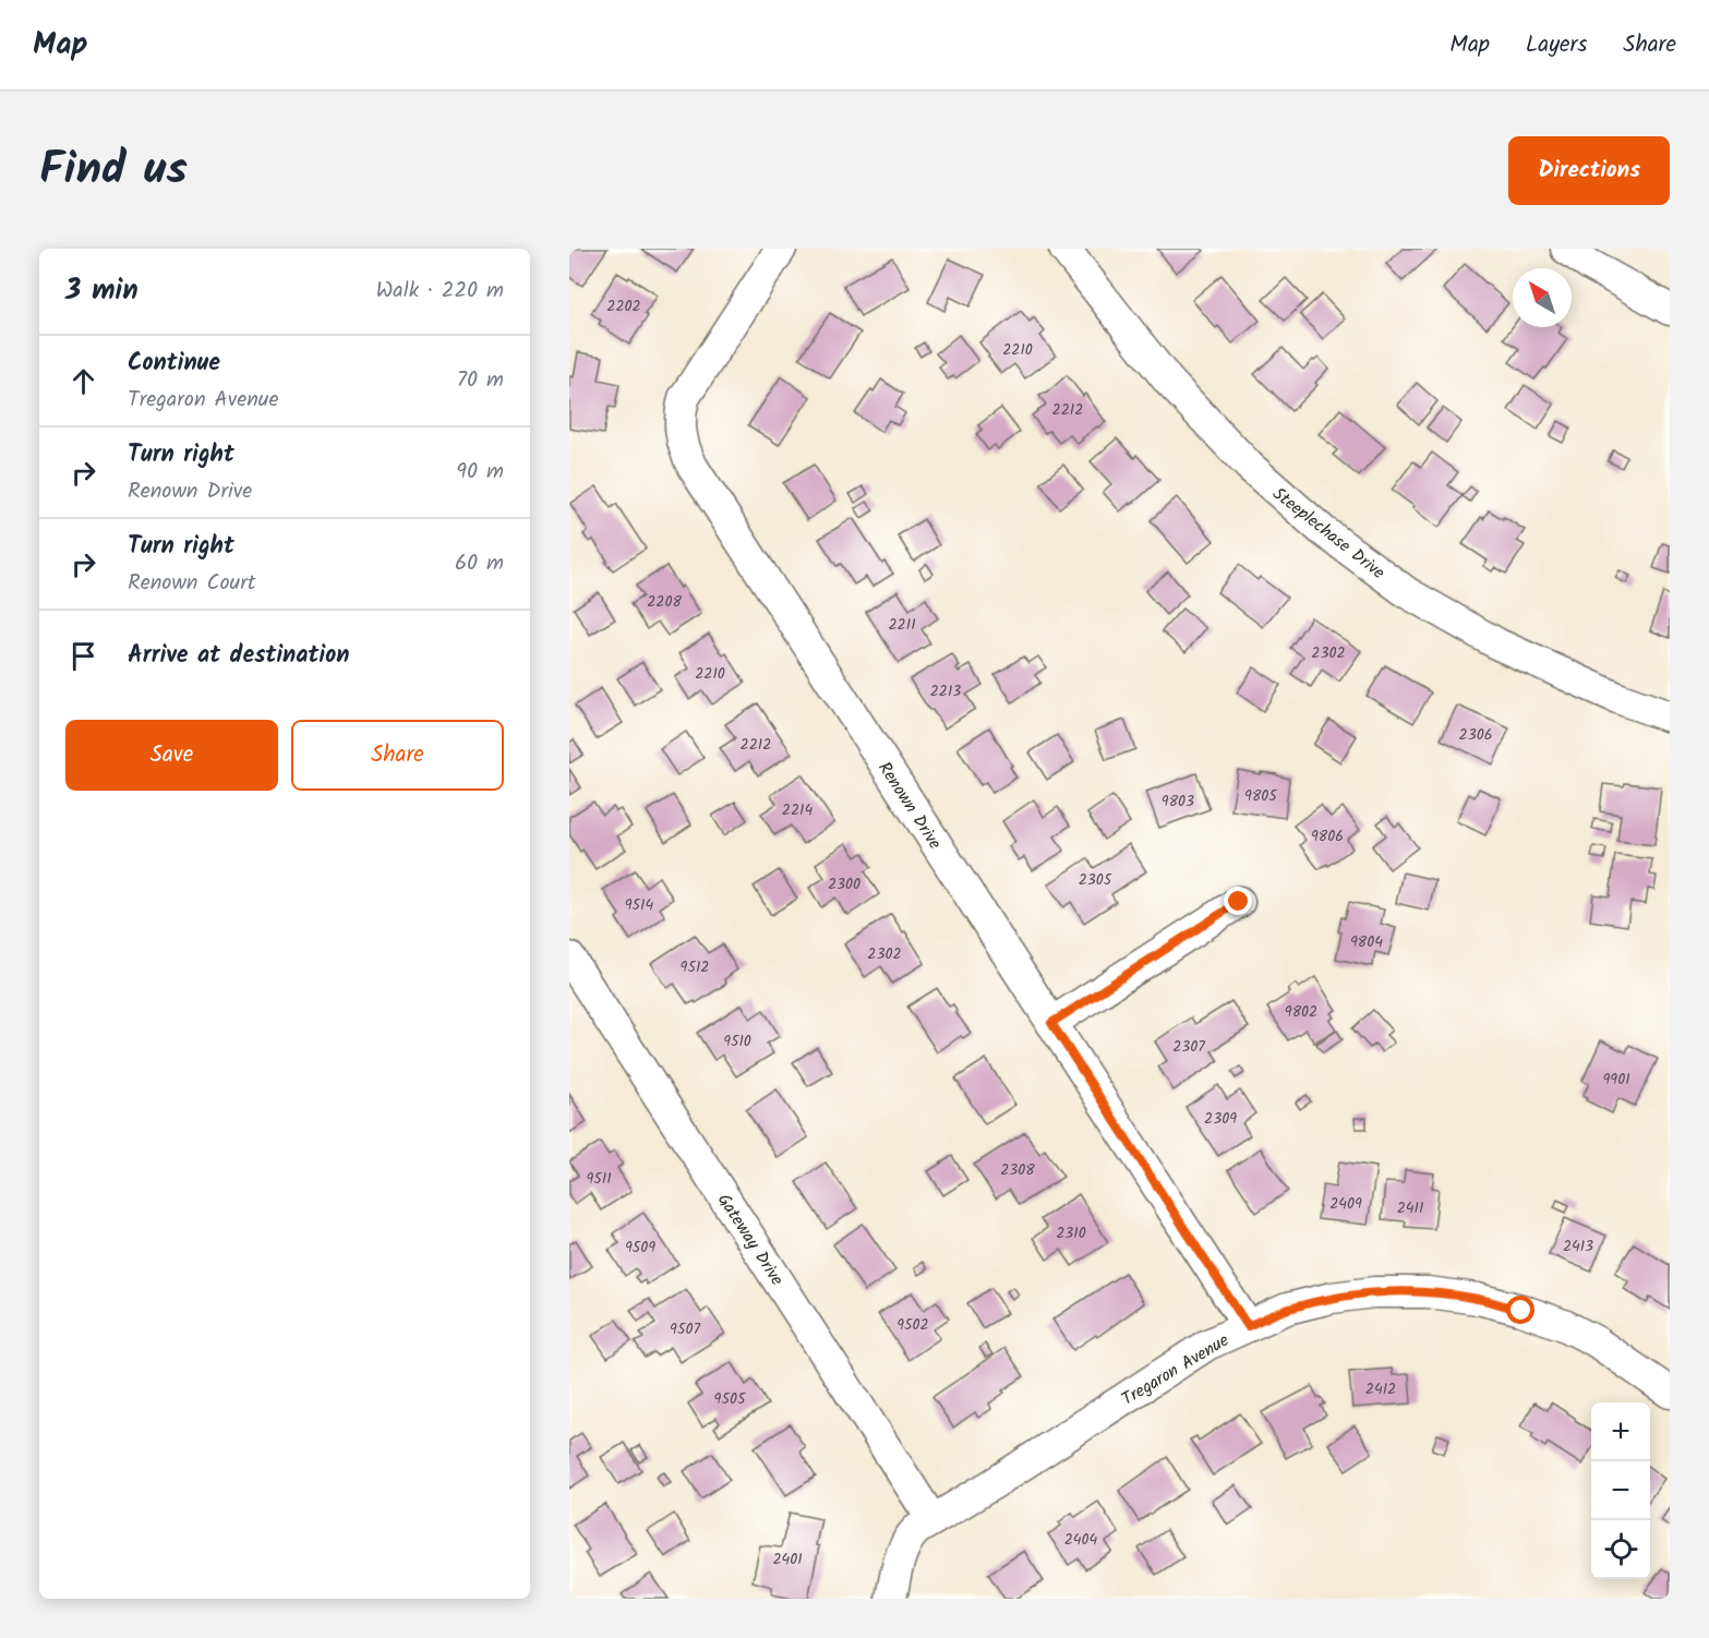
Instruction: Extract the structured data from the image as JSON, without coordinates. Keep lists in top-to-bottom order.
{
  "streets": {
    "street": [
      "Steeplechase Drive",
      "Renown Drive",
      "Gateway Drive",
      "Tregaron Avenue"
    ]
  },
  "crossings": [
    ["Renown Drive", "Tregaron Avenue"],
    ["Gateway Drive", "Tregaron Avenue"]
  ],
  "house_numbers": [
    "2202",
    "2210",
    "2212",
    "2208",
    "2211",
    "2302",
    "2210",
    "2213",
    "2306",
    "2212",
    "9805",
    "9803",
    "2214",
    "9806",
    "2305",
    "2300",
    "9514",
    "9804",
    "2302",
    "9512",
    "9802",
    "9510",
    "2307",
    "9901",
    "2309",
    "2308",
    "9511",
    "2409",
    "2411",
    "2310",
    "2413",
    "9509",
    "9502",
    "9507",
    "2412",
    "9505",
    "2404",
    "2401"
  ],
  "north": "top left",
  "page": {
    "header": "Map",
    "nav": ["Map", "Layers", "Share"],
    "title": "Find us",
    "buttons": [
      "Directions",
      ["Save", "Share"]
    ],
    "heading": ["3 min", "Walk · 220 m"],
    "list": [
      ["Continue", "Tregaron Avenue", "70 m"],
      ["Turn right", "Renown Drive", "90 m"],
      ["Turn right", "Renown Court", "60 m"],
      "Arrive at destination"
    ],
    "map_buttons": ["+", "−"]
  }
}
